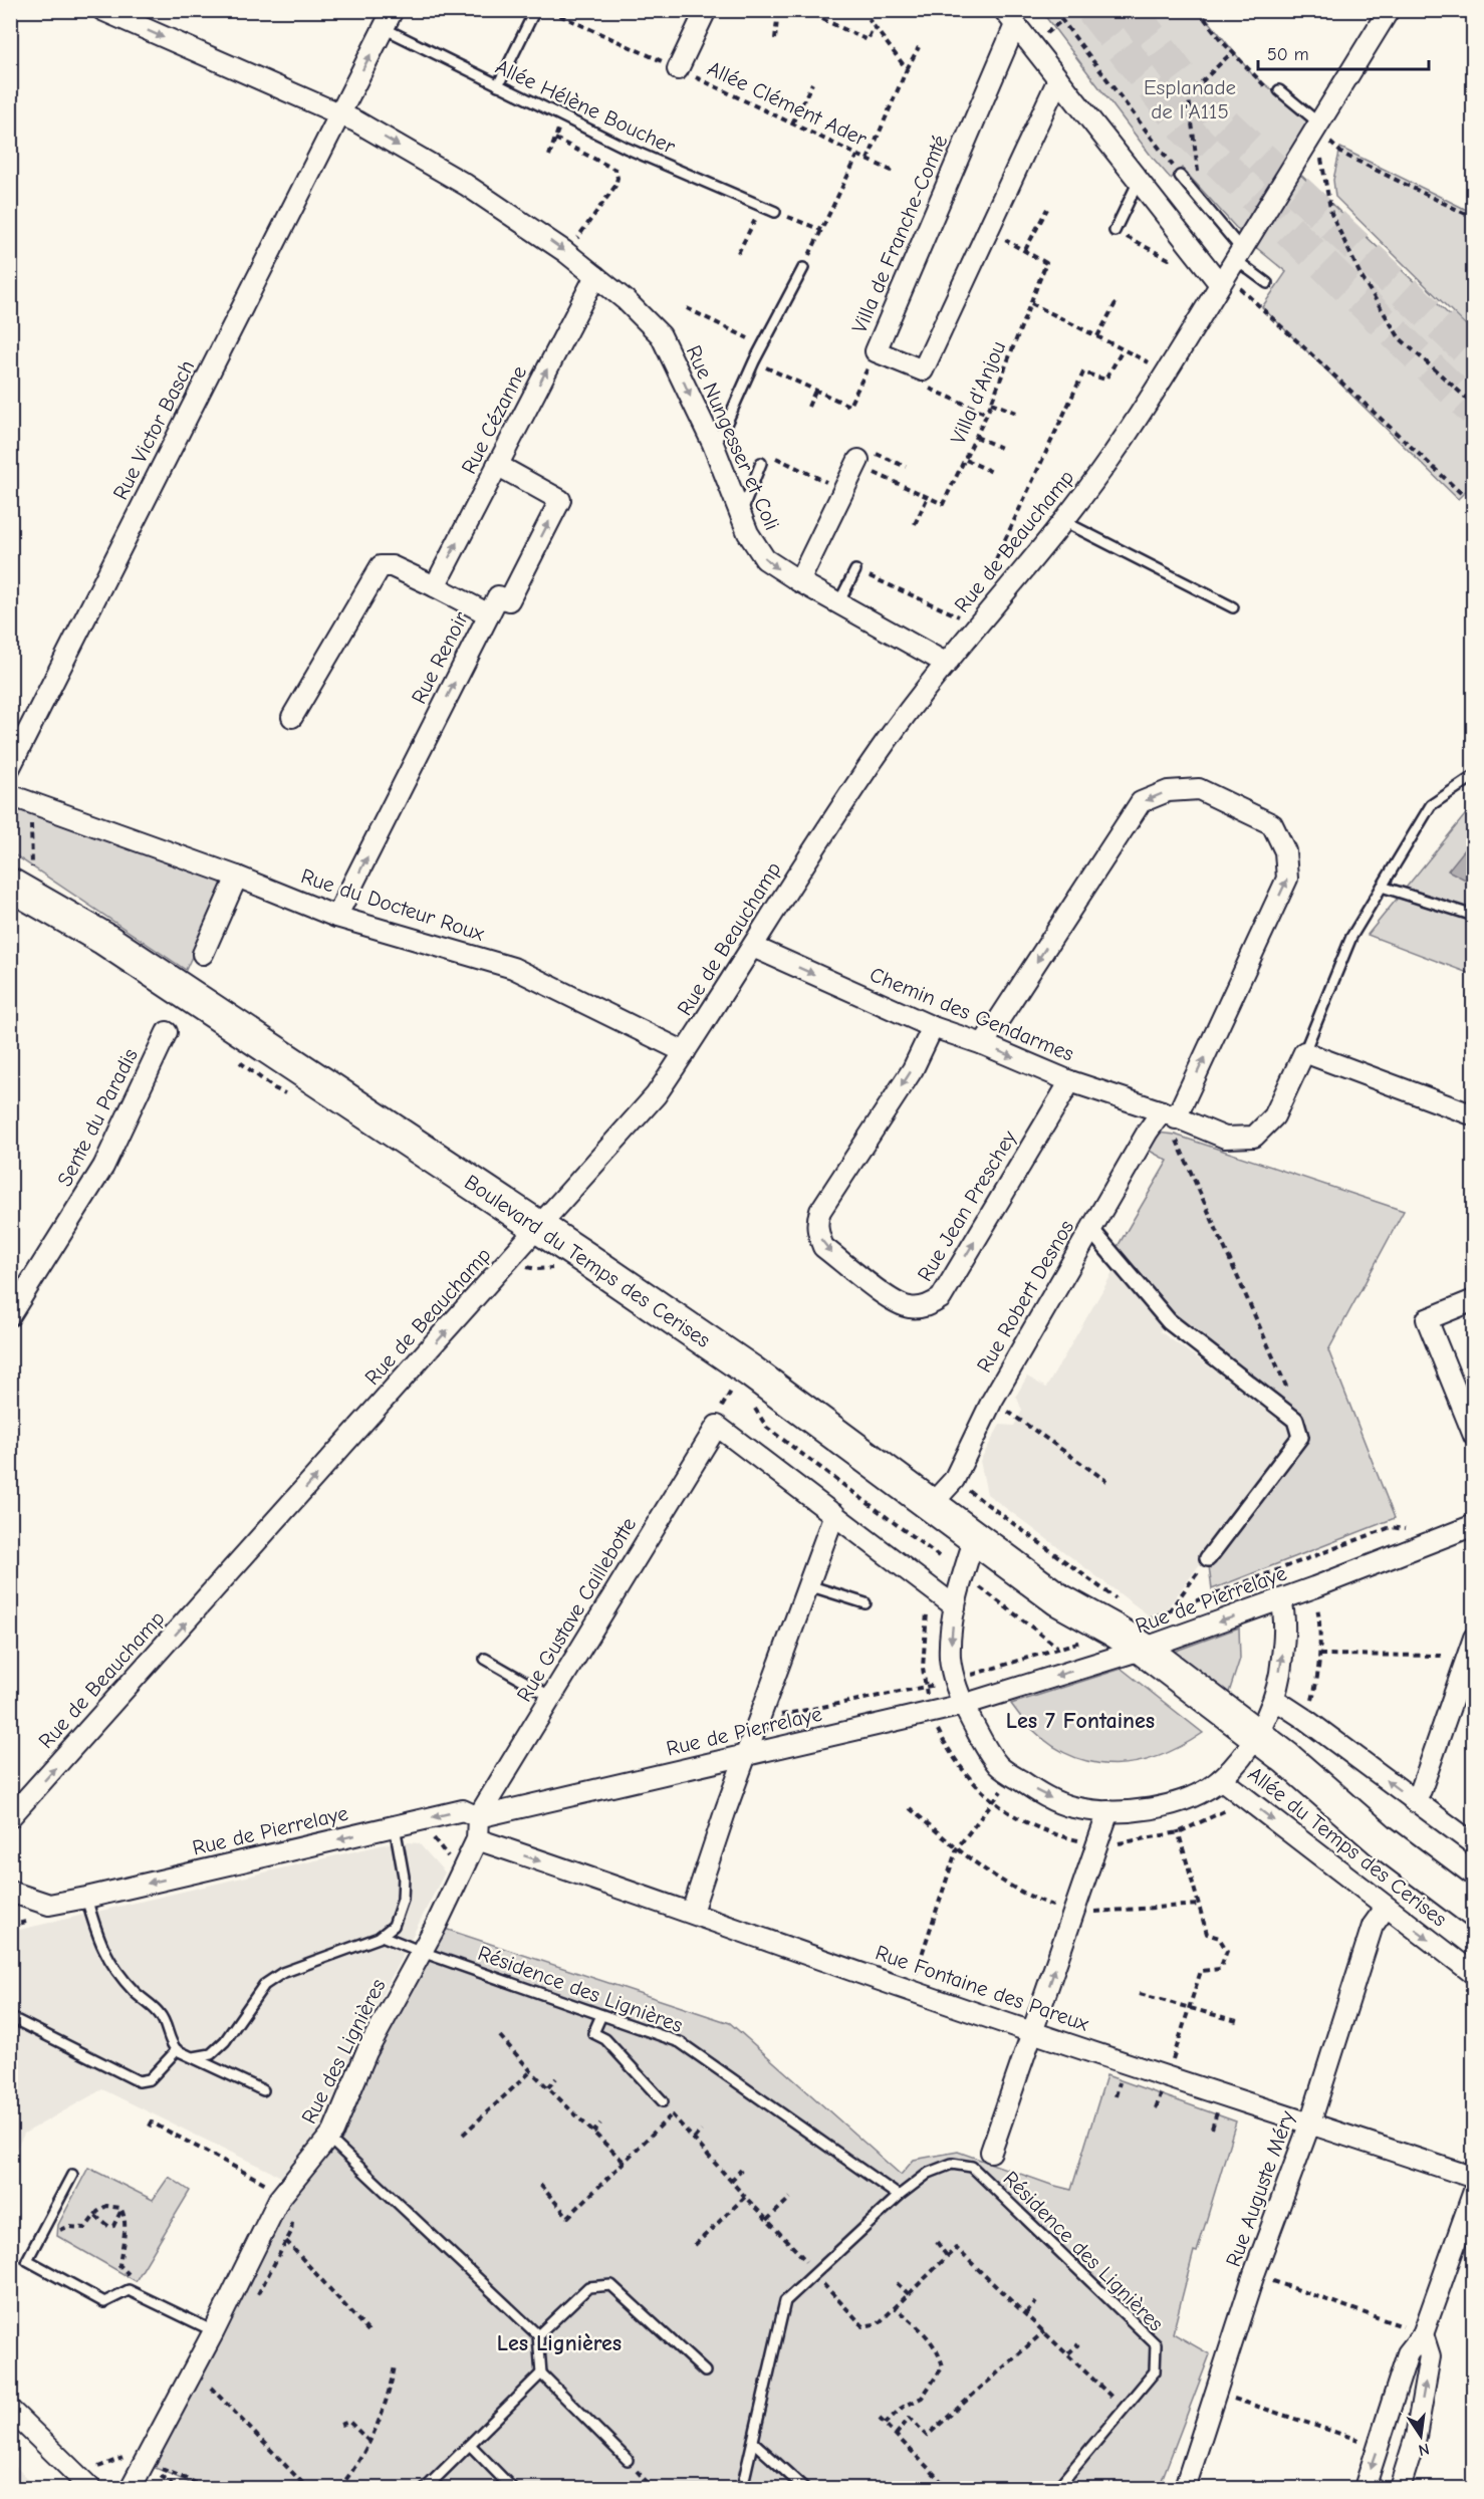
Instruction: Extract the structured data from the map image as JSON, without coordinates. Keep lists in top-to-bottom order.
{
  "streets": {
    "main road": ["Boulevard du Temps des Cerises"],
    "street": [
      "Villa de Franche-Comté",
      "Rue Cézanne",
      "Rue Victor Basch",
      "Rue Nungesser et Coli",
      "Rue de Beauchamp",
      "Rue Renoir",
      "Rue du Docteur Roux",
      "Chemin des Gendarmes",
      "Sente du Paradis",
      "Rue Jean Preschey",
      "Rue Robert Desnos",
      "Rue de Pierrelaye",
      "Rue Gustave Caillebotte",
      "Allée du Temps des Cerises",
      "Rue Fontaine des Pareux",
      "Rue des Lignières",
      "Rue Auguste Méry"
    ],
    "lane": ["Allée Hélène Boucher", "Résidence des Lignières"],
    "path": ["Allée Clément Ader", "Villa d'Anjou"]
  },
  "crossings": [
    ["Allée Hélène Boucher", "Rue Victor Basch"],
    ["Rue Cézanne", "Rue Nungesser et Coli"],
    ["Rue Cézanne", "Rue Renoir"],
    ["Rue Victor Basch", "Rue Nungesser et Coli"],
    ["Rue Nungesser et Coli", "Rue de Beauchamp"],
    ["Rue de Beauchamp", "Rue du Docteur Roux"],
    ["Rue de Beauchamp", "Chemin des Gendarmes"],
    ["Rue de Beauchamp", "Boulevard du Temps des Cerises"],
    ["Rue Renoir", "Rue du Docteur Roux"],
    ["Chemin des Gendarmes", "Rue Jean Preschey"],
    ["Chemin des Gendarmes", "Rue Robert Desnos"],
    ["Boulevard du Temps des Cerises", "Rue Robert Desnos"],
    ["Boulevard du Temps des Cerises", "Rue de Pierrelaye"],
    ["Rue de Pierrelaye", "Rue Gustave Caillebotte"],
    ["Rue de Pierrelaye", "Rue des Lignières"],
    ["Rue Gustave Caillebotte", "Rue des Lignières"],
    ["Allée du Temps des Cerises", "Rue Auguste Méry"],
    ["Rue Fontaine des Pareux", "Rue des Lignières"],
    ["Rue Fontaine des Pareux", "Rue Auguste Méry"],
    ["Résidence des Lignières", "Rue des Lignières"]
  ],
  "one_way": [
    "Rue Cézanne",
    "Rue Nungesser et Coli",
    "Rue Renoir",
    "Chemin des Gendarmes",
    "Rue de Pierrelaye"
  ],
  "districts": ["Les 7 Fontaines", "Les Lignières"],
  "parks": ["Esplanade de l'A115"],
  "scale_bar": "50 m",
  "north": "bottom"
}
